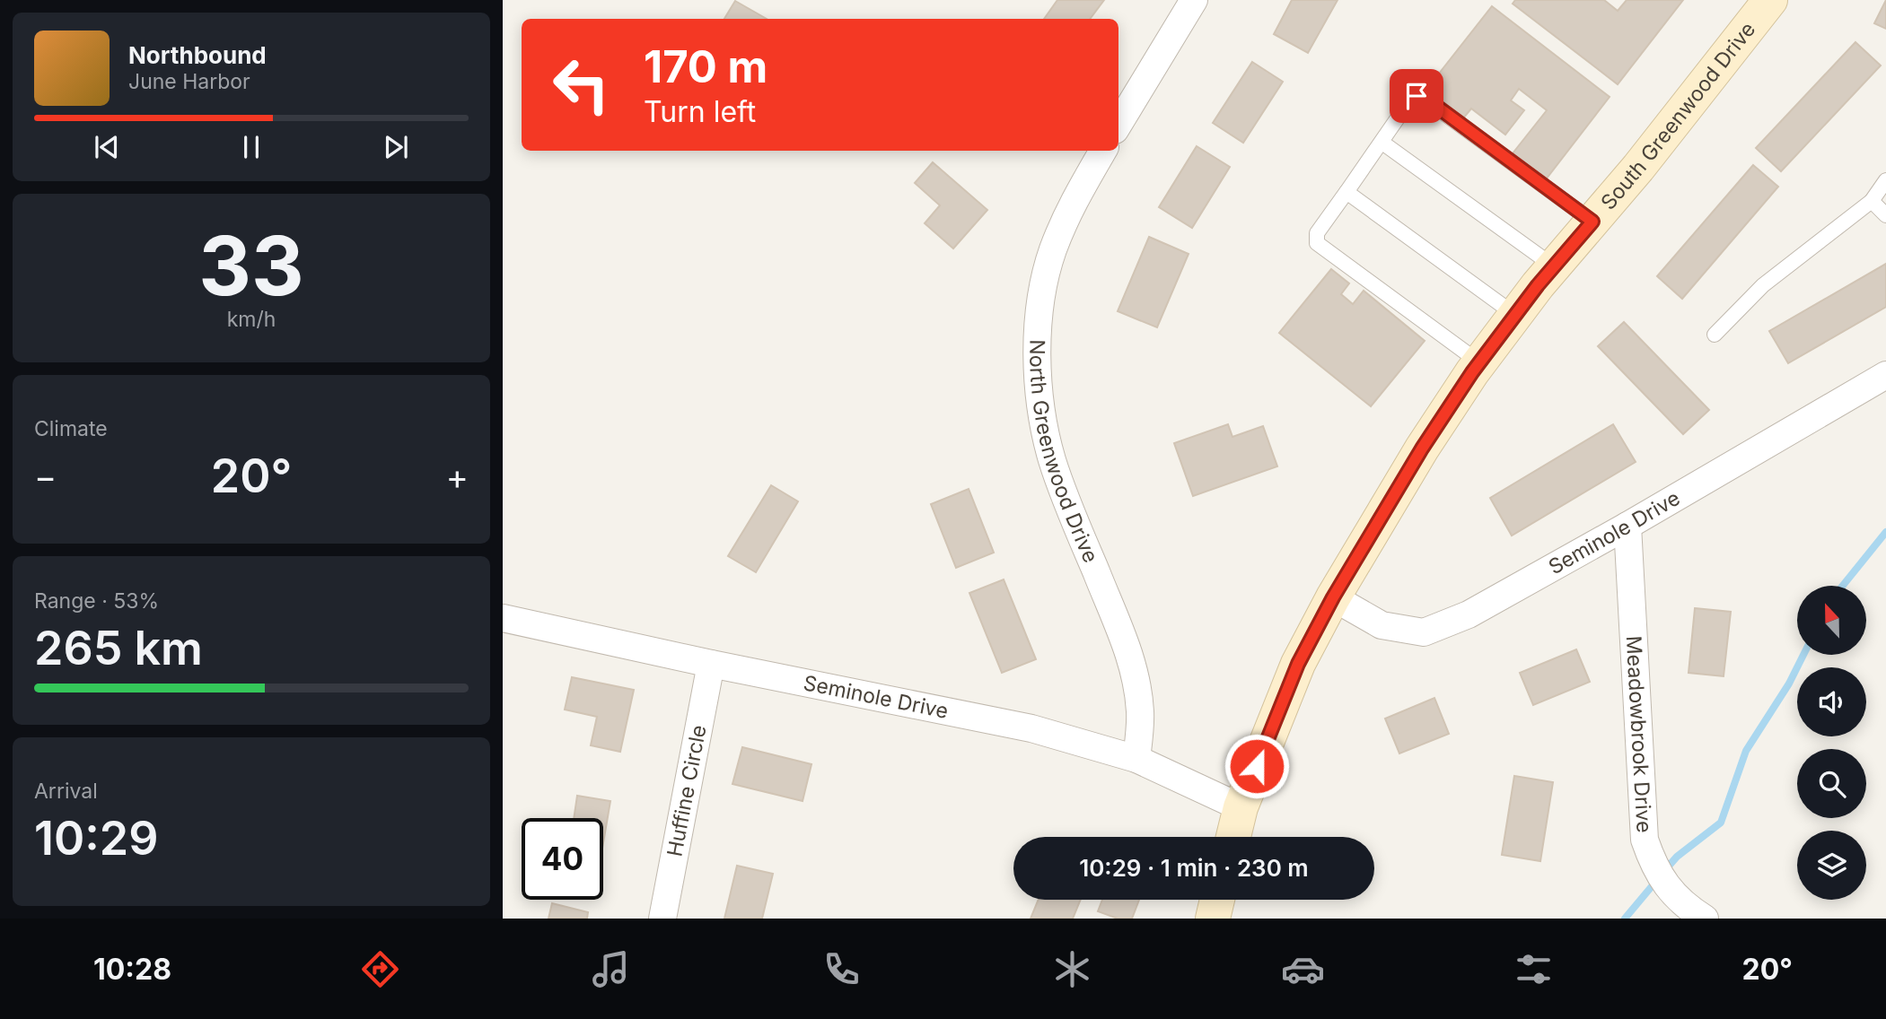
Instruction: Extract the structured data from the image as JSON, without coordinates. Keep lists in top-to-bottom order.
{
  "streets": {
    "street": [
      "South Greenwood Drive",
      "North Greenwood Drive",
      "Seminole Drive",
      "Meadowbrook Drive",
      "Huffine Circle"
    ]
  },
  "crossings": [
    ["South Greenwood Drive", "Seminole Drive"],
    ["North Greenwood Drive", "Seminole Drive"],
    ["Seminole Drive", "Meadowbrook Drive"],
    ["Seminole Drive", "Huffine Circle"]
  ],
  "north": "top",
  "page": {
    "turn": ["170 m", "Turn left"],
    "song": ["Northbound", "June Harbor"],
    "tile": [
      ["33", "km/h"],
      "Climate",
      ["Range · 53%", "265 km"],
      ["Arrival", "10:29"]
    ],
    "heat": ["−", "20°", "+"],
    "limit": "40",
    "trip": "10:29 · 1 min · 230 m",
    "tabs": ["10:28", "20°"]
  }
}
